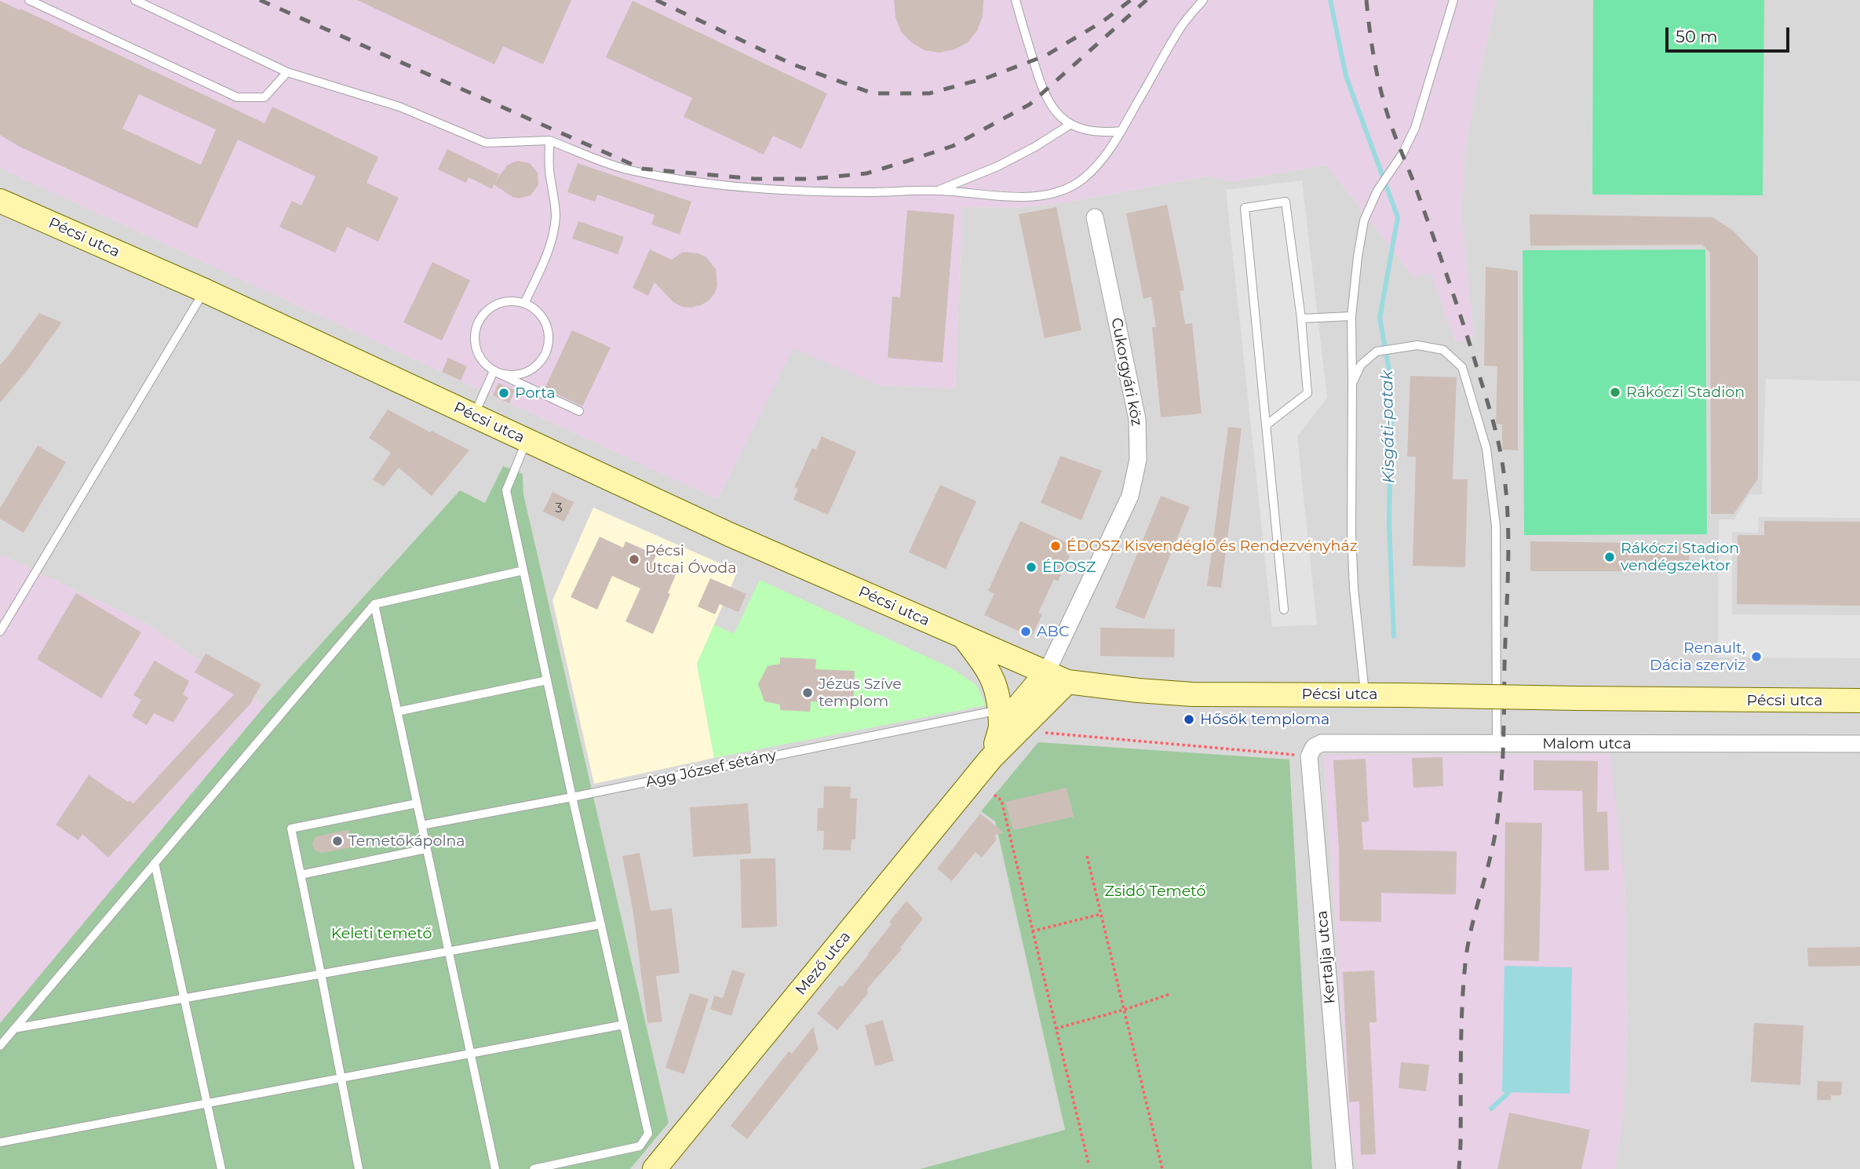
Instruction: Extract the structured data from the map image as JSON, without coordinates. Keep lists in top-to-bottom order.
{
  "streets": {
    "street": [
      "Pécsi utca",
      "Cukorgyári köz",
      "Malom utca",
      "Kertalja utca",
      "Mező utca"
    ],
    "lane": ["Agg József sétány"]
  },
  "crossings": [
    ["Pécsi utca", "Cukorgyári köz"],
    ["Malom utca", "Kertalja utca"],
    ["Agg József sétány", "Mező utca"]
  ],
  "water": ["Kisgáti-patak"],
  "parks": ["Zsidó Temető", "Keleti temető"],
  "places": [
    "Rákóczi Stadion",
    "Porta",
    "ÉDOSZ Kisvendéglő és Rendezvényház",
    "Rákóczi Stadion vendégszektor",
    "Pécsi Utcai Óvoda",
    "ÉDOSZ",
    "ABC",
    "Renault, Dácia szerviz",
    "Jézus Szíve templom",
    "Hősök temploma",
    "Temetőkápolna"
  ],
  "house_numbers": ["3"],
  "scale_bar": "50 m"
}
